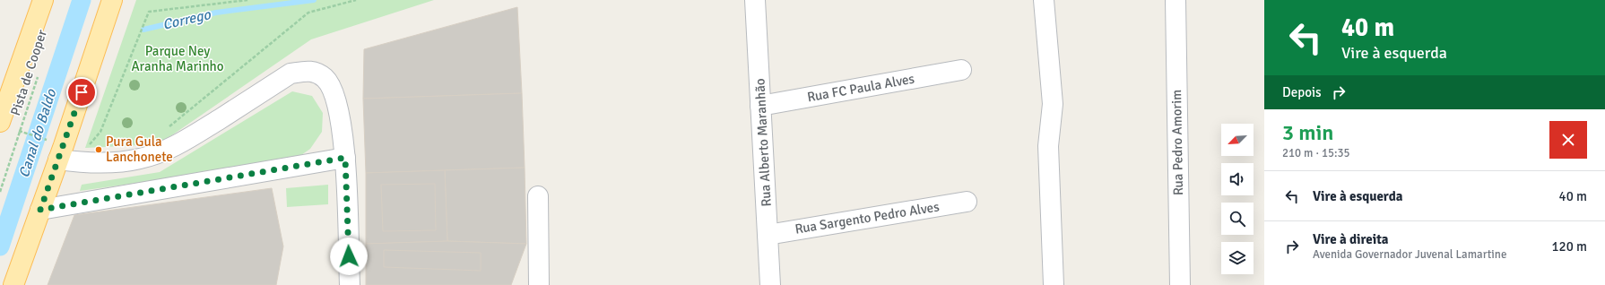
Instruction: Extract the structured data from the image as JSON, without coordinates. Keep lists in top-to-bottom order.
{
  "streets": {
    "street": [
      "Rua FC Paula Alves",
      "Rua Alberto Maranhão",
      "Rua Pedro Amorim",
      "Rua Sargento Pedro Alves"
    ],
    "path": ["Pista de Cooper"]
  },
  "crossings": [
    ["Rua FC Paula Alves", "Rua Alberto Maranhão"],
    ["Rua Alberto Maranhão", "Rua Sargento Pedro Alves"]
  ],
  "water": ["Corrego", "Canal do Baldo"],
  "parks": ["Parque Ney Aranha Marinho"],
  "places": ["Pura Gula Lanchonete"],
  "north": "bottom left",
  "page": {
    "turn": ["40 m", "Vire à esquerda"],
    "then": "Depois",
    "heading": ["3 min", "210 m · 15:35"],
    "list": [
      {
        "name": "Vire à esquerda",
        "value": "40 m"
      },
      {
        "name": "Vire à direita",
        "note": "Avenida Governador Juvenal Lamartine",
        "value": "120 m"
      }
    ]
  }
}
